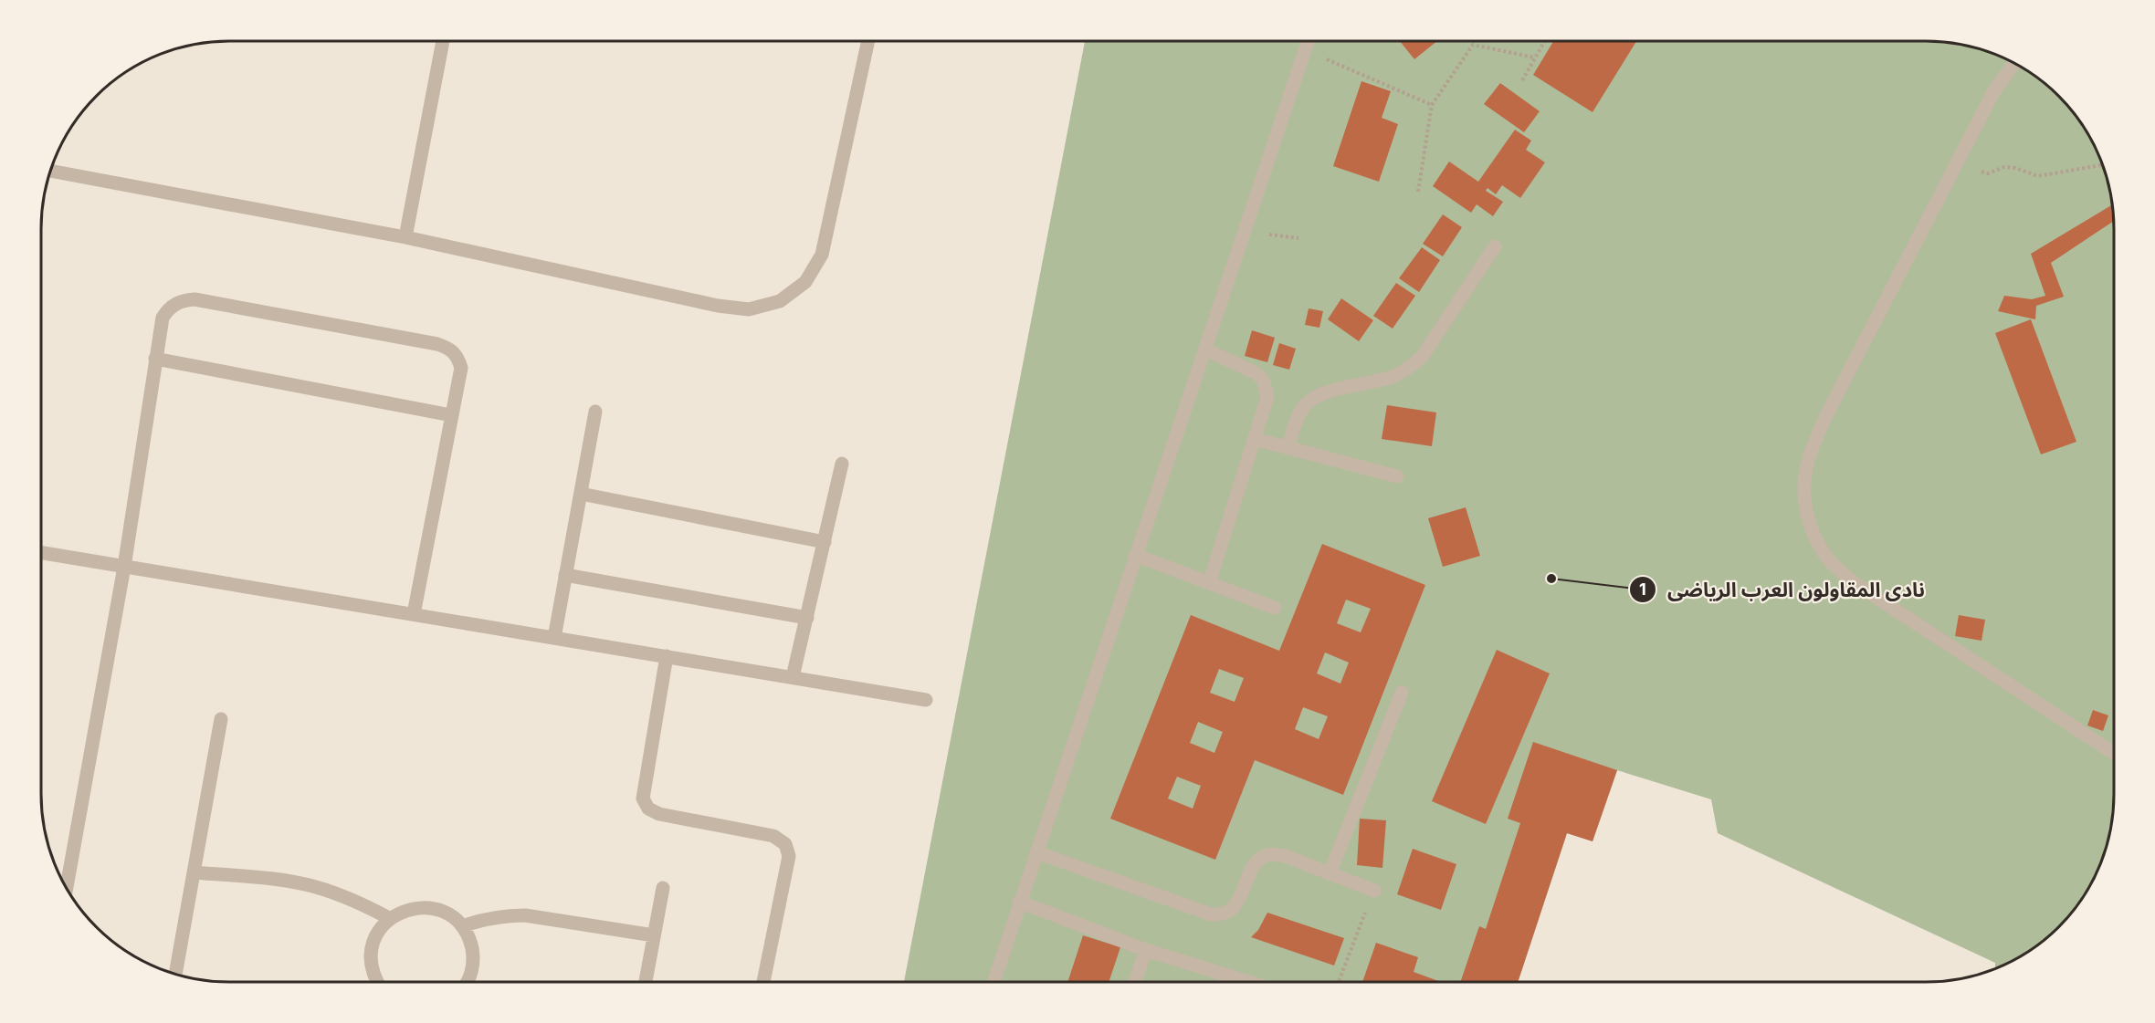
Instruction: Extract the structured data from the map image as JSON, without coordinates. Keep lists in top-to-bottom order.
{
  "places": ["نادى المقاولون العرب الرياضى"]
}
